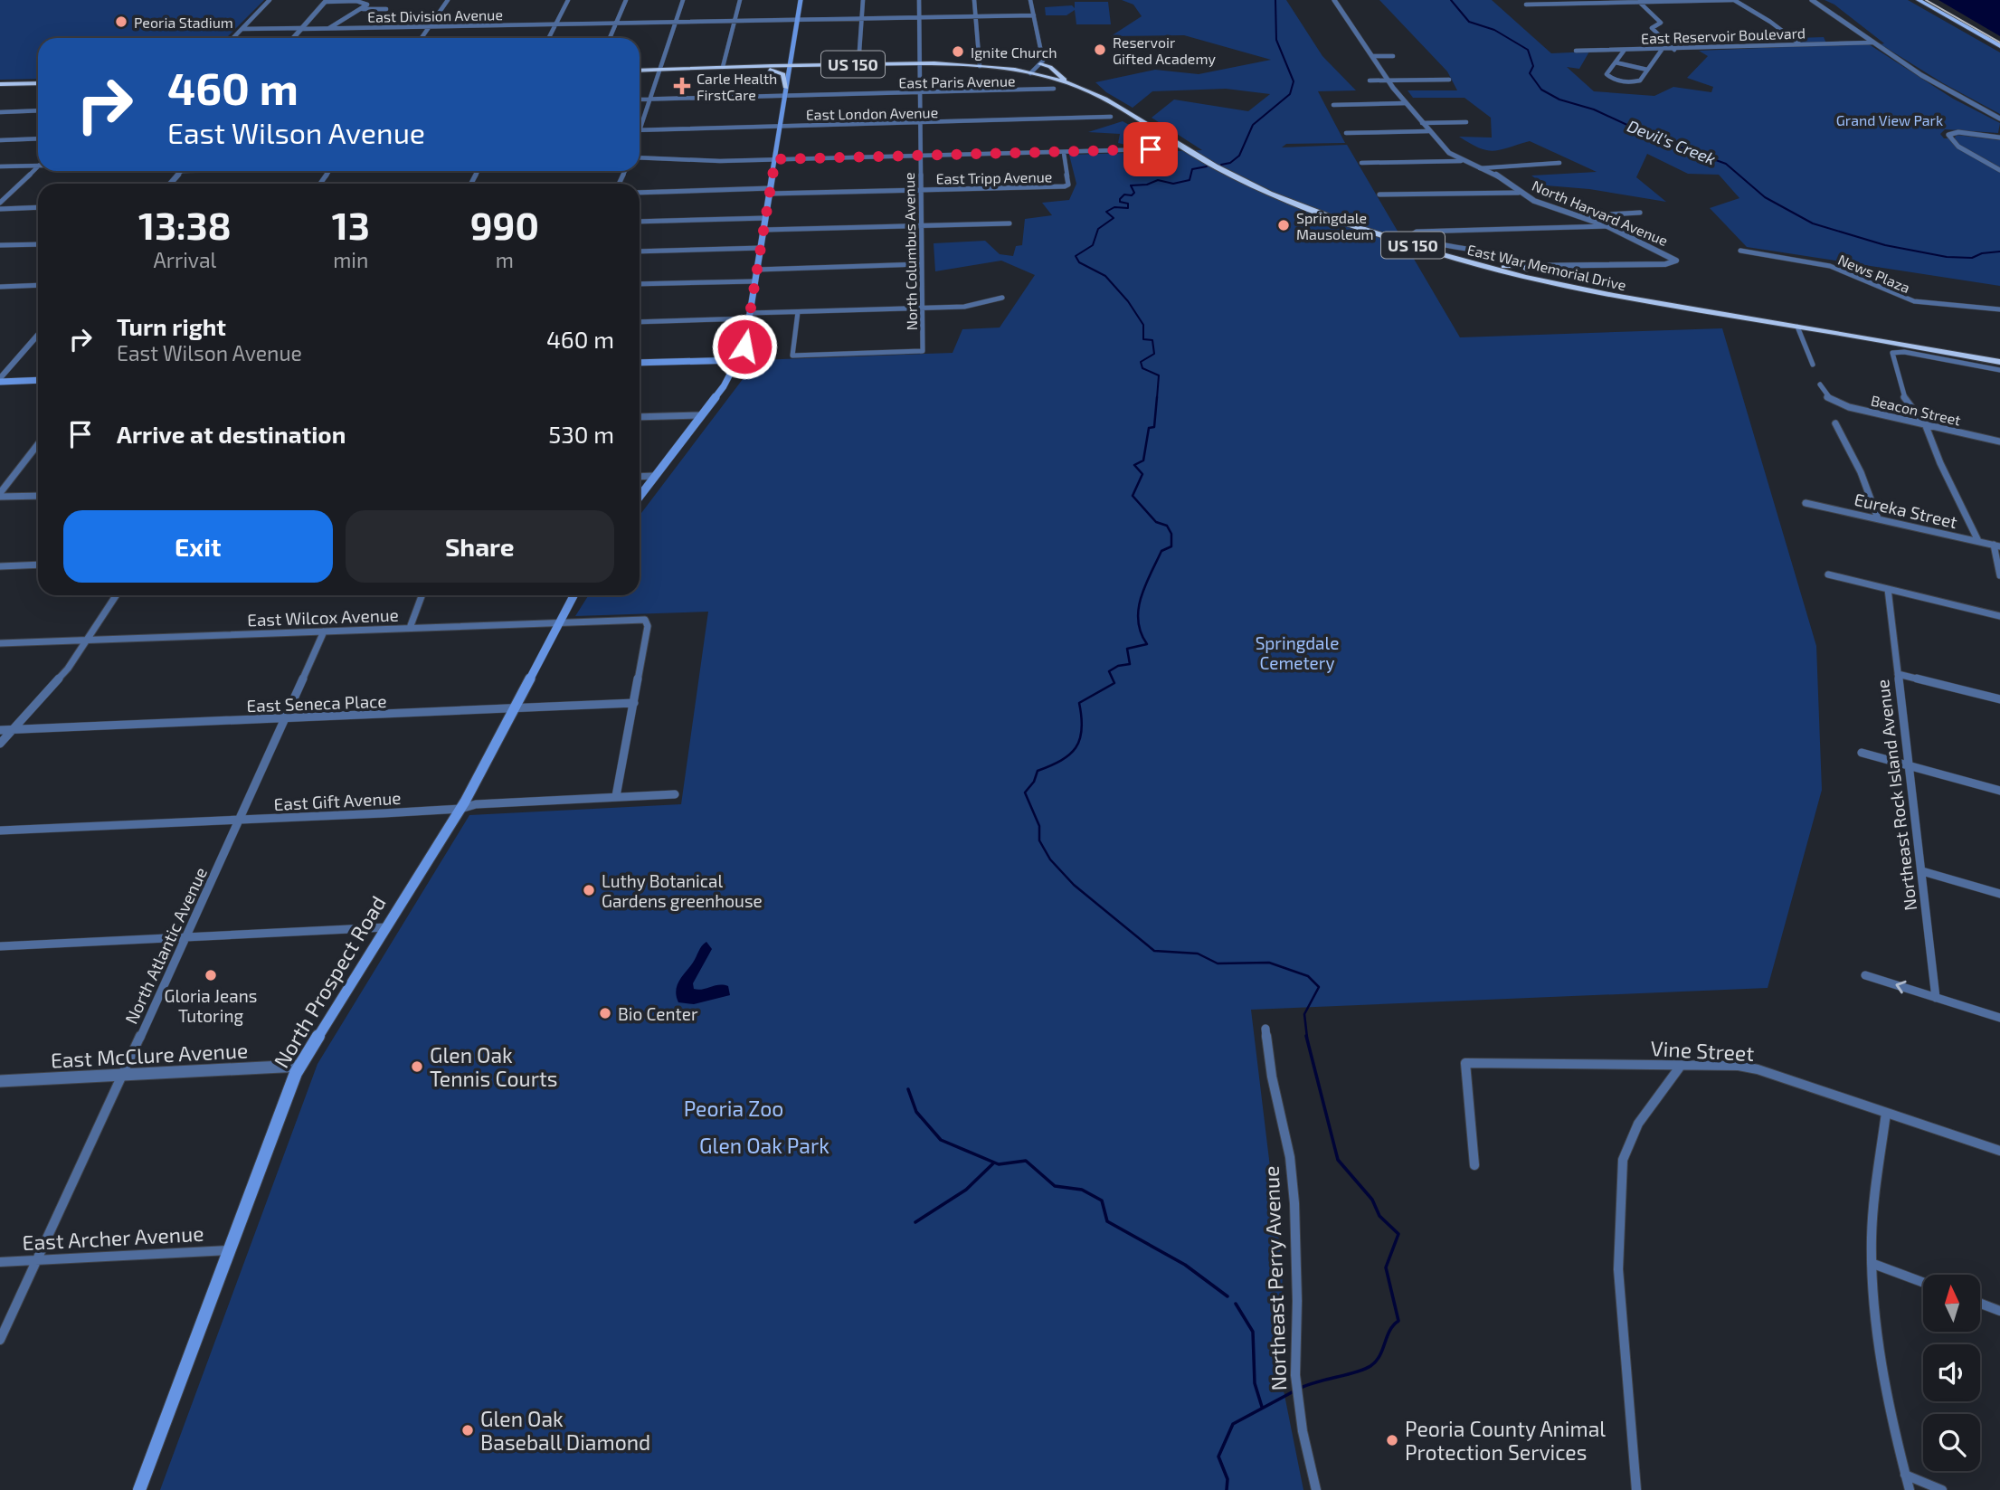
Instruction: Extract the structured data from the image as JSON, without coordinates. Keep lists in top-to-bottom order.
{
  "streets": {
    "highway": ["US 150", "East War Memorial Drive"],
    "main road": ["North Prospect Road"],
    "street": [
      "East Division Avenue",
      "East Reservoir Boulevard",
      "East Paris Avenue",
      "East London Avenue",
      "East Tripp Avenue",
      "North Harvard Avenue",
      "North Columbus Avenue",
      "News Plaza",
      "Beacon Street",
      "Eureka Street",
      "East Wilcox Avenue",
      "East Seneca Place",
      "Northeast Rock Island Avenue",
      "East Gift Avenue",
      "North Atlantic Avenue",
      "Vine Street",
      "East McClure Avenue",
      "East Archer Avenue",
      "Northeast Perry Avenue"
    ]
  },
  "crossings": [
    ["East Division Avenue", "North Columbus Avenue"],
    ["East Paris Avenue", "North Columbus Avenue"],
    ["East London Avenue", "North Columbus Avenue"],
    ["East Tripp Avenue", "North Columbus Avenue"],
    ["North Harvard Avenue", "East War Memorial Drive"],
    ["North Columbus Avenue", "East War Memorial Drive"],
    ["East Wilcox Avenue", "East Seneca Place"],
    ["East Wilcox Avenue", "North Atlantic Avenue"],
    ["East Wilcox Avenue", "North Prospect Road"],
    ["East Seneca Place", "North Atlantic Avenue"],
    ["East Seneca Place", "North Prospect Road"],
    ["East Gift Avenue", "North Atlantic Avenue"],
    ["East Gift Avenue", "North Prospect Road"],
    ["North Atlantic Avenue", "East McClure Avenue"],
    ["North Atlantic Avenue", "East Archer Avenue"],
    ["North Prospect Road", "East McClure Avenue"],
    ["North Prospect Road", "East Archer Avenue"]
  ],
  "water": ["Devil's Creek"],
  "parks": [
    "Grand View Park",
    "Springdale Cemetery",
    "Peoria Zoo",
    "Glen Oak Park"
  ],
  "places": {
    "other": [
      "Peoria Stadium",
      "Reservoir Gifted Academy",
      "Ignite Church",
      "Springdale Mausoleum",
      "Luthy Botanical Gardens greenhouse",
      "Gloria Jeans Tutoring",
      "Bio Center",
      "Glen Oak Tennis Courts",
      "Glen Oak Baseball Diamond",
      "Peoria County Animal Protection Services"
    ],
    "health": ["Carle Health FirstCare"]
  },
  "north": "top",
  "page": {
    "turn": ["460 m", "East Wilson Avenue"],
    "eta": [
      "13:38",
      "Arrival",
      "13",
      "min",
      "990",
      "m"
    ],
    "list": [
      {
        "name": "Turn right",
        "note": "East Wilson Avenue",
        "value": "460 m"
      },
      {
        "name": "Arrive at destination",
        "value": "530 m"
      }
    ],
    "buttons": ["Exit", "Share"]
  }
}
